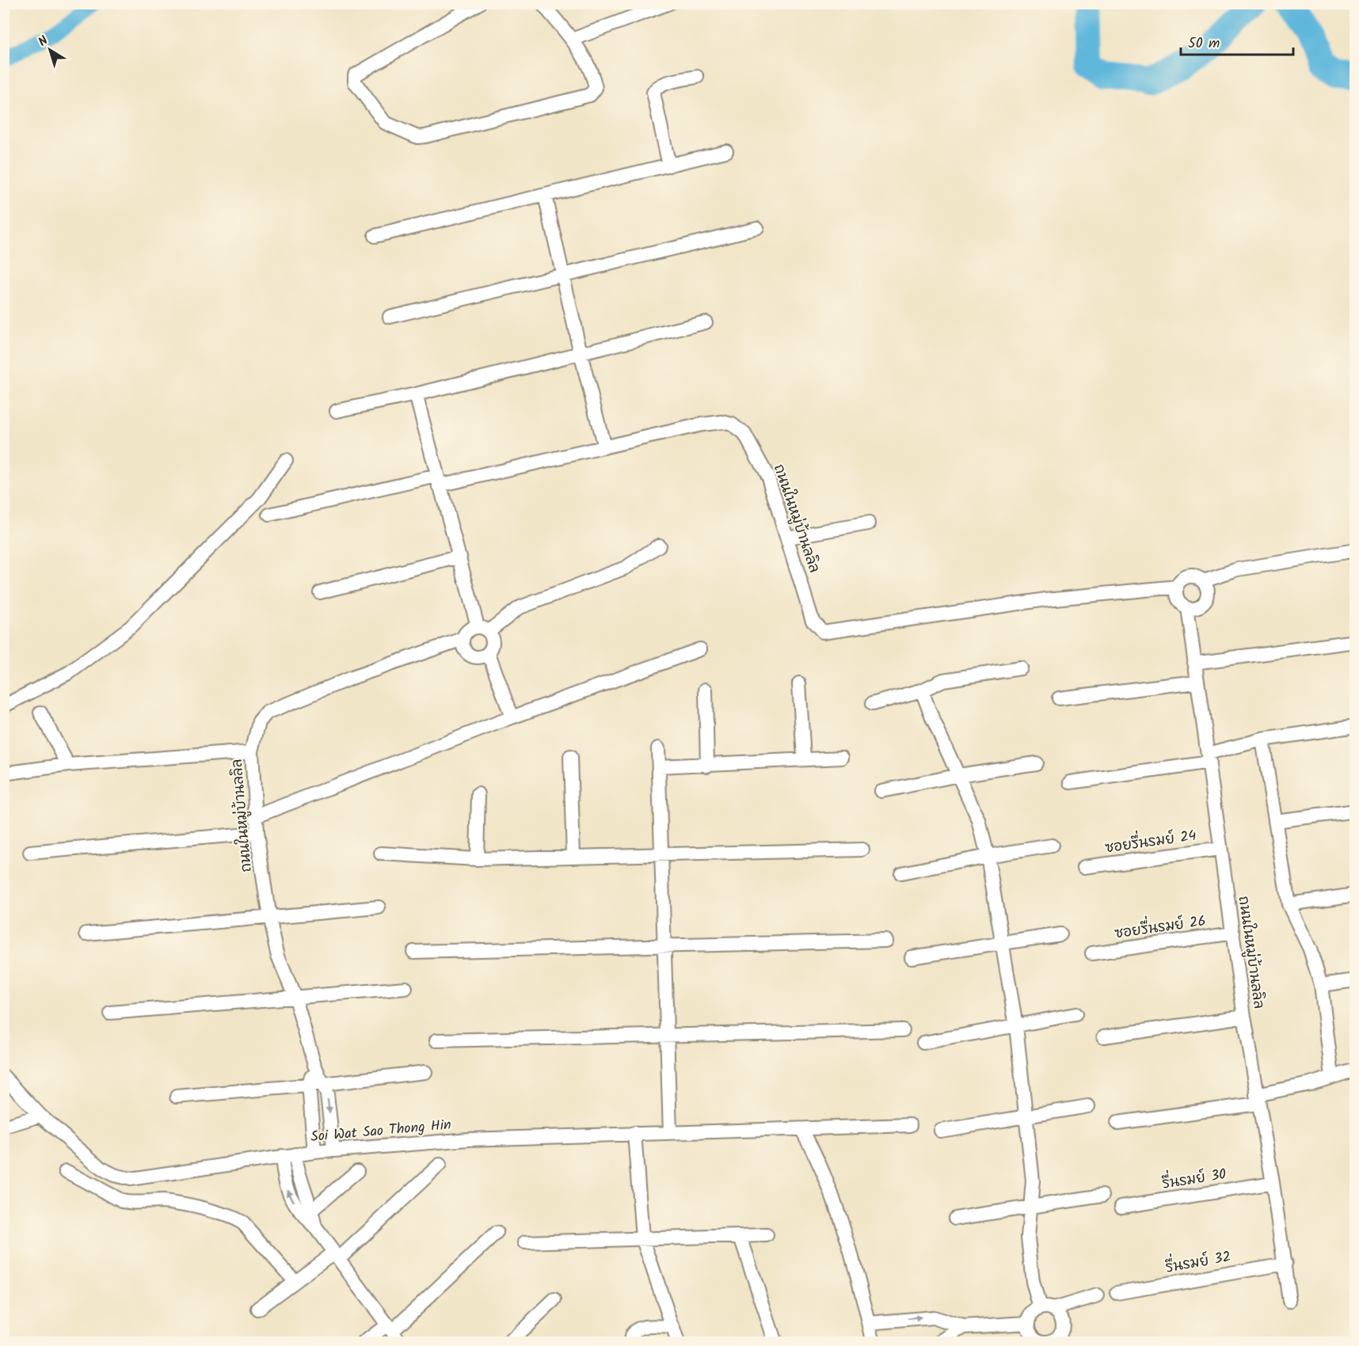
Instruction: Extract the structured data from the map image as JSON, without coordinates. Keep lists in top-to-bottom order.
{
  "streets": {
    "street": [
      "ถนนในหมู่บ้านลลิล",
      "ซอยรื่นรมย์ 24",
      "ซอยรื่นรมย์ 26",
      "Soi Wat Sao Thong Hin",
      "รื่นรมย์ 30",
      "รื่นรมย์ 32"
    ]
  },
  "crossings": [
    ["ถนนในหมู่บ้านลลิล", "ซอยรื่นรมย์ 24"],
    ["ถนนในหมู่บ้านลลิล", "ซอยรื่นรมย์ 26"],
    ["ถนนในหมู่บ้านลลิล", "Soi Wat Sao Thong Hin"],
    ["ถนนในหมู่บ้านลลิล", "รื่นรมย์ 30"],
    ["ถนนในหมู่บ้านลลิล", "รื่นรมย์ 32"]
  ],
  "scale_bar": "50 m",
  "north": "top left"
}
